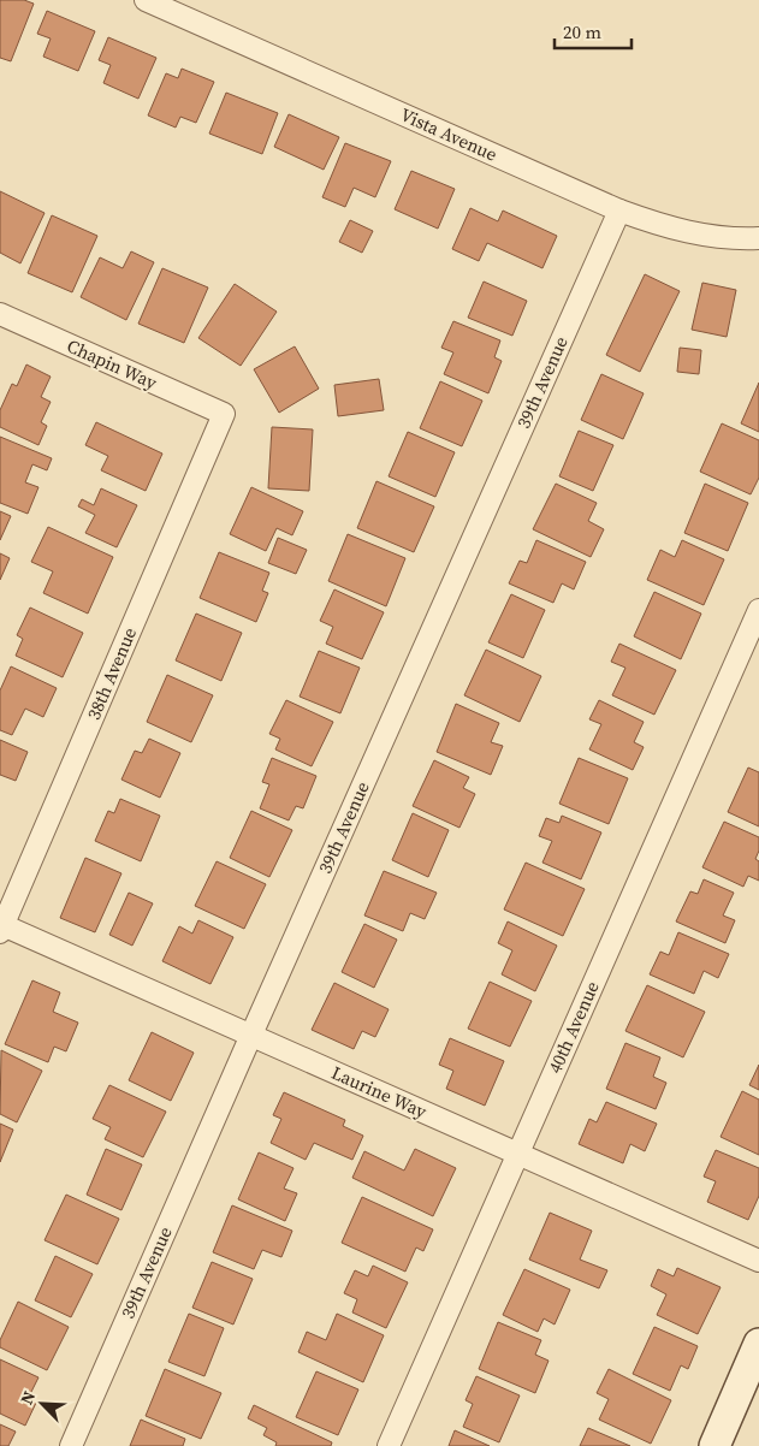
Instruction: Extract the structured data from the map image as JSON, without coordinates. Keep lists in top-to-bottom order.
{
  "streets": {
    "street": [
      "Vista Avenue",
      "Chapin Way",
      "39th Avenue",
      "38th Avenue",
      "40th Avenue",
      "Laurine Way"
    ]
  },
  "crossings": [
    ["Vista Avenue", "39th Avenue"],
    ["Chapin Way", "38th Avenue"],
    ["39th Avenue", "Laurine Way"],
    ["38th Avenue", "Laurine Way"],
    ["40th Avenue", "Laurine Way"]
  ],
  "scale_bar": "20 m",
  "north": "top left"
}
